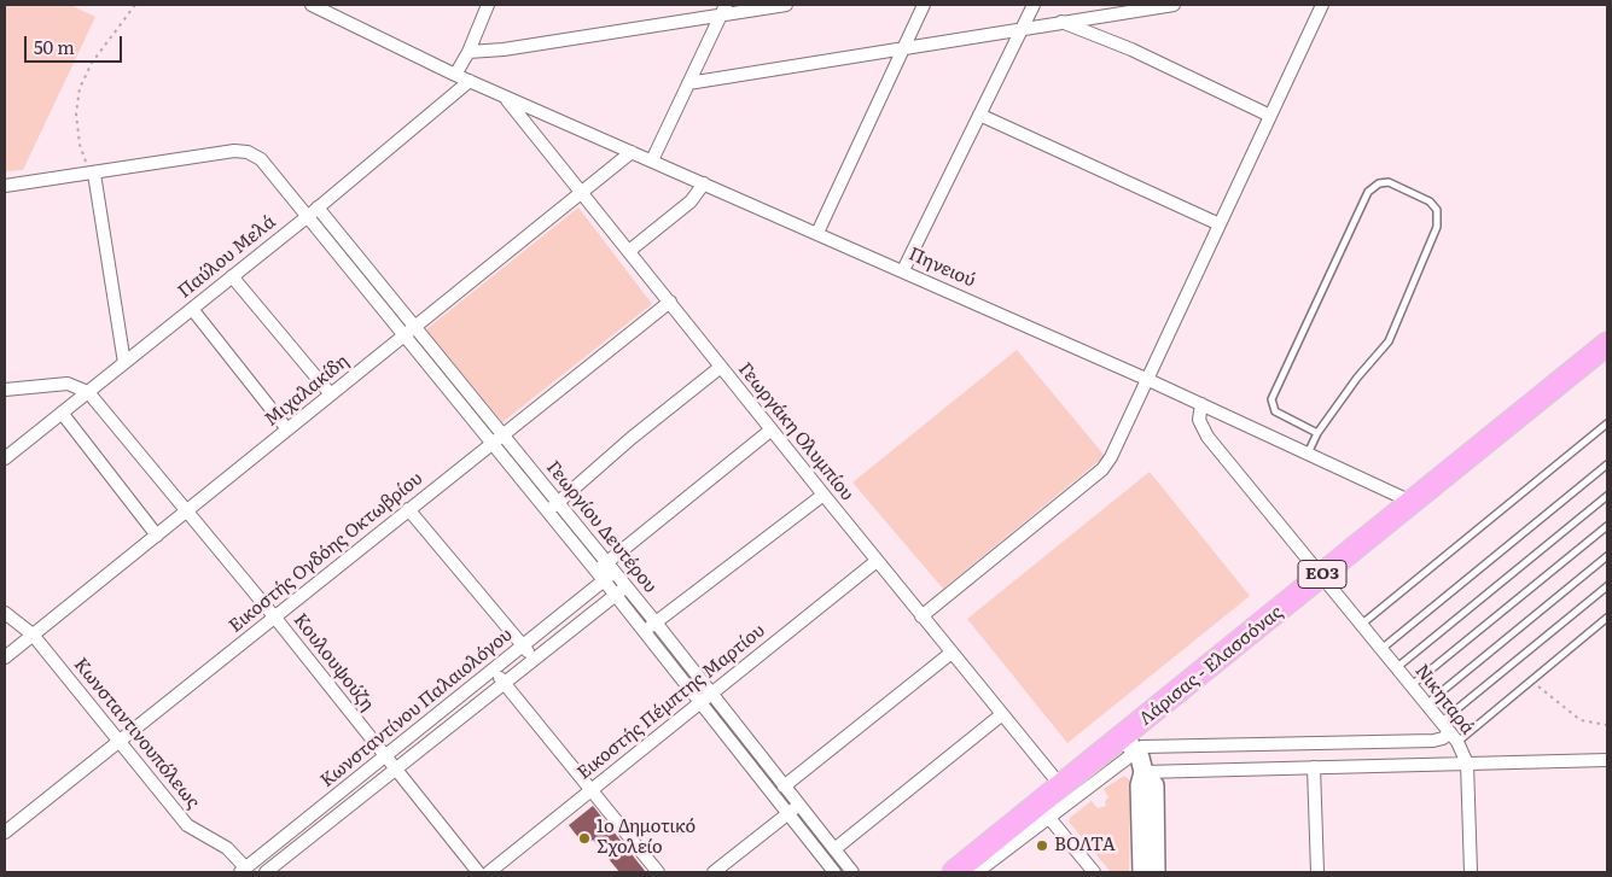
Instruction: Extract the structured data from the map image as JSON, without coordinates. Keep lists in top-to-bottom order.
{
  "streets": {
    "highway": ["ΕΟ3", "Λάρισας - Ελασσόνας"],
    "street": [
      "Παύλου Μελά",
      "Πηνειού",
      "Μιχαλακίδη",
      "Γεωργάκη Ολυμπίου",
      "Γεωργίου Δευτέρου",
      "Εικοστής Ογδόης Οκτωβρίου",
      "Κουλουψούζη",
      "Νικηταρά",
      "Εικοστής Πέμπτης Μαρτίου",
      "Κωνσταντίνου Παλαιολόγου",
      "Κωνσταντινουπόλεως"
    ]
  },
  "crossings": [
    ["Παύλου Μελά", "Πηνειού"],
    ["Παύλου Μελά", "Γεωργίου Δευτέρου"],
    ["Παύλου Μελά", "Κουλουψούζη"],
    ["Πηνειού", "Μιχαλακίδη"],
    ["Πηνειού", "Γεωργάκη Ολυμπίου"],
    ["Πηνειού", "Λάρισας - Ελασσόνας"],
    ["Πηνειού", "Νικηταρά"],
    ["Μιχαλακίδη", "Γεωργάκη Ολυμπίου"],
    ["Μιχαλακίδη", "Γεωργίου Δευτέρου"],
    ["Μιχαλακίδη", "Κουλουψούζη"],
    ["Μιχαλακίδη", "Κωνσταντινουπόλεως"],
    ["Γεωργάκη Ολυμπίου", "Εικοστής Ογδόης Οκτωβρίου"],
    ["Γεωργάκη Ολυμπίου", "Λάρισας - Ελασσόνας"],
    ["Γεωργάκη Ολυμπίου", "Εικοστής Πέμπτης Μαρτίου"],
    ["Γεωργάκη Ολυμπίου", "Κωνσταντίνου Παλαιολόγου"],
    ["Γεωργίου Δευτέρου", "Εικοστής Ογδόης Οκτωβρίου"],
    ["Γεωργίου Δευτέρου", "Εικοστής Πέμπτης Μαρτίου"],
    ["Γεωργίου Δευτέρου", "Κωνσταντίνου Παλαιολόγου"],
    ["Εικοστής Ογδόης Οκτωβρίου", "Κουλουψούζη"],
    ["Εικοστής Ογδόης Οκτωβρίου", "Κωνσταντινουπόλεως"],
    ["Κουλουψούζη", "Κωνσταντίνου Παλαιολόγου"],
    ["Λάρισας - Ελασσόνας", "Νικηταρά"],
    ["Κωνσταντίνου Παλαιολόγου", "Κωνσταντινουπόλεως"]
  ],
  "places": ["1o Δημοτικό Σχολείο", "ΒΟΛΤΑ"],
  "scale_bar": "50 m"
}
